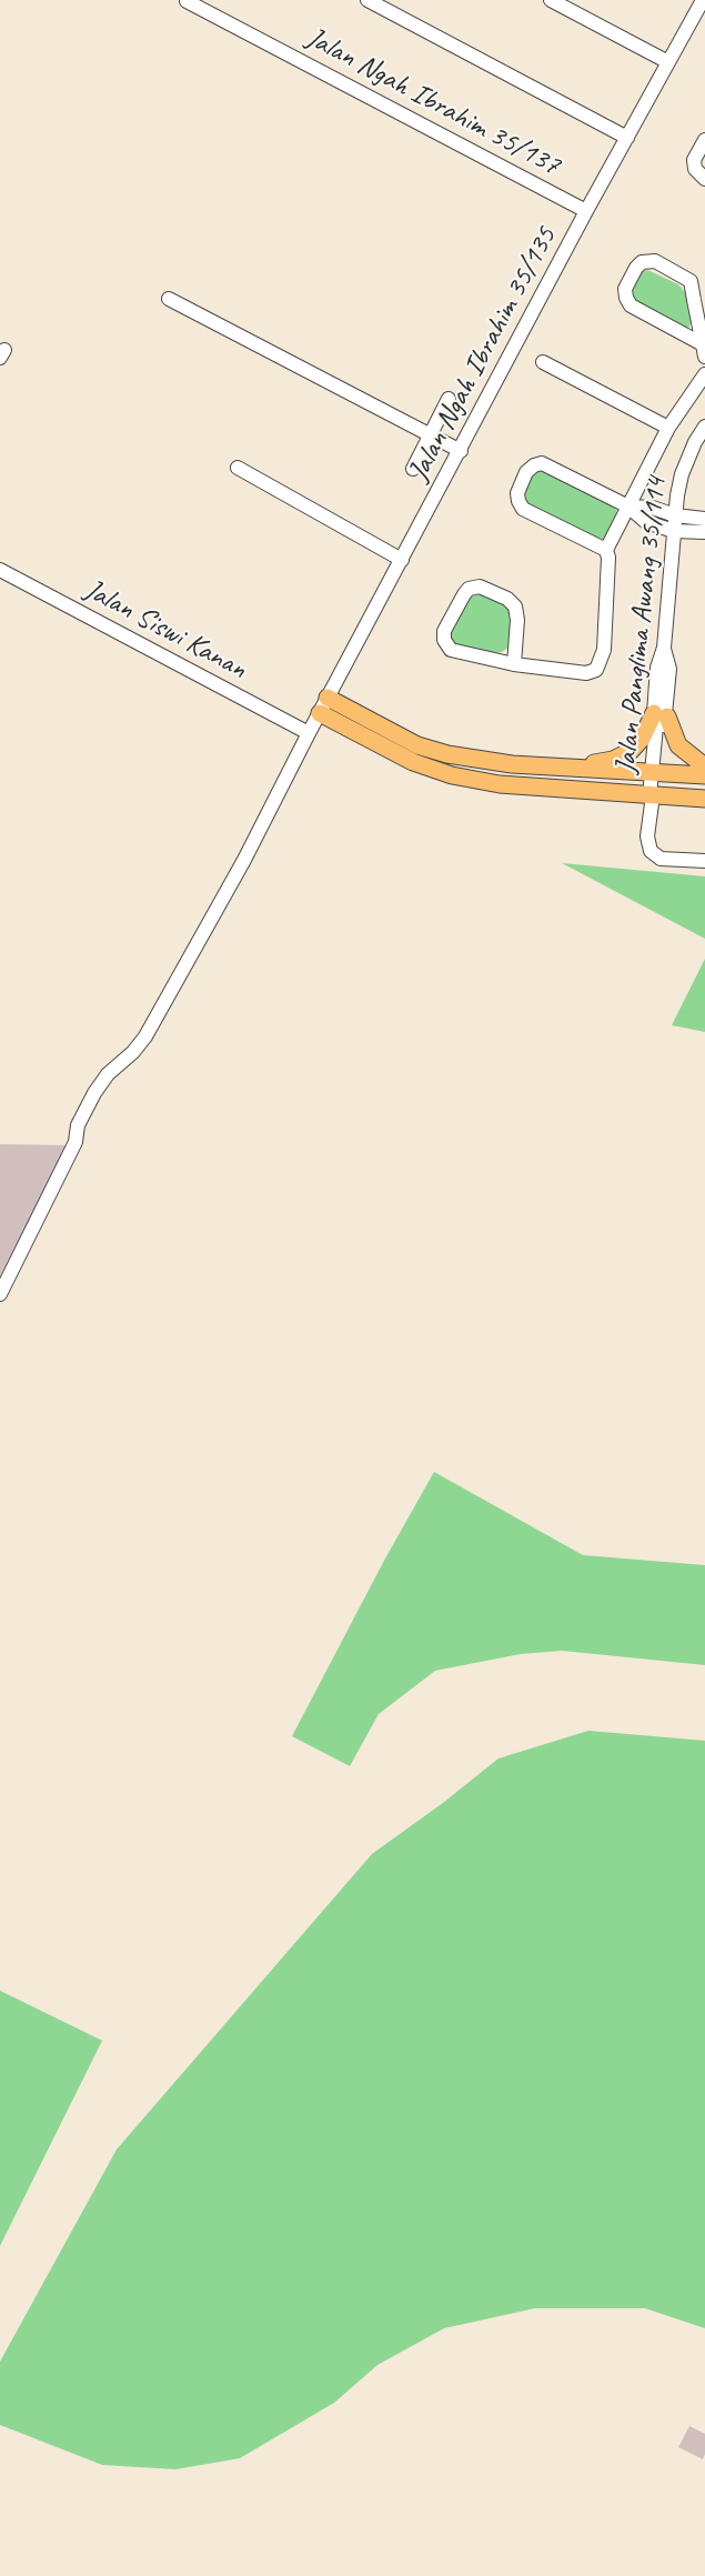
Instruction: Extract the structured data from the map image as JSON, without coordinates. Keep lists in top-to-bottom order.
{
  "streets": {
    "street": [
      "Jalan Ngah Ibrahim 35/137",
      "Jalan Ngah Ibrahim 35/135",
      "Jalan Panglima Awang 35/114",
      "Jalan Siswi Kanan"
    ]
  },
  "crossings": [
    ["Jalan Ngah Ibrahim 35/137", "Jalan Ngah Ibrahim 35/135"],
    ["Jalan Ngah Ibrahim 35/135", "Jalan Siswi Kanan"]
  ]
}
